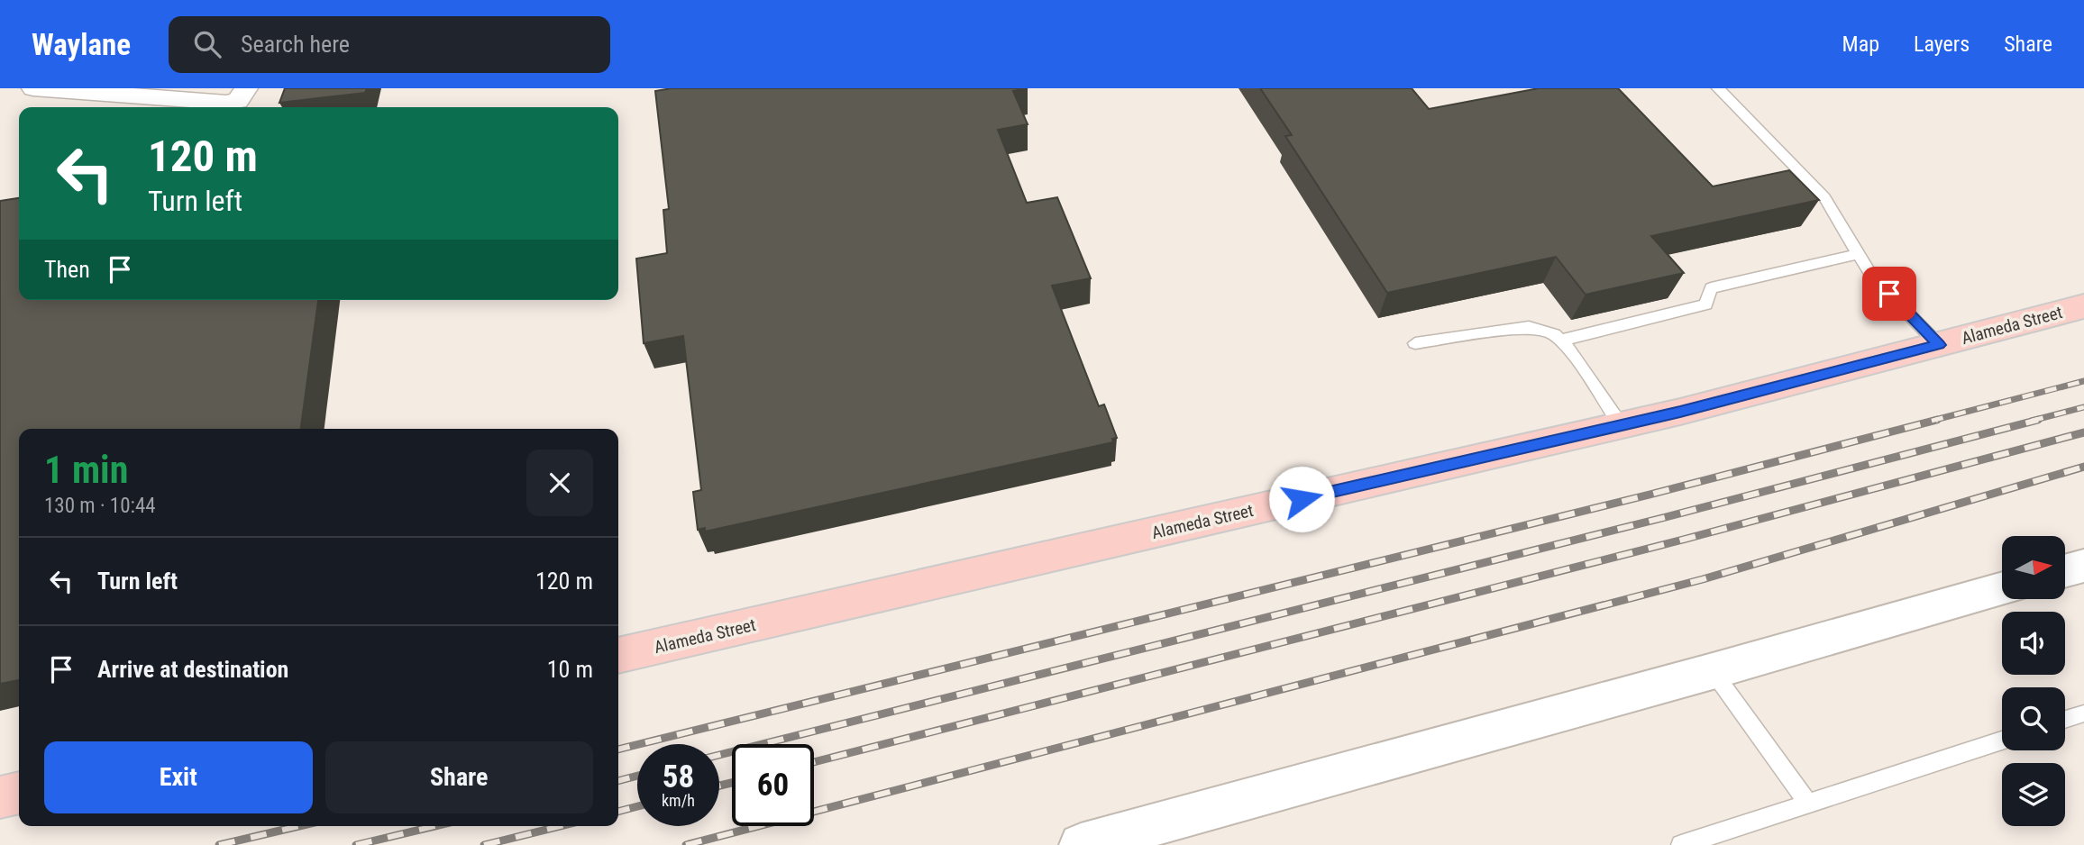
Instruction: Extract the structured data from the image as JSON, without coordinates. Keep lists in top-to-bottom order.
{
  "streets": {
    "main road": ["Alameda Street"]
  },
  "north": "right",
  "page": {
    "header": "Waylane",
    "search": "Search here",
    "nav": ["Map", "Layers", "Share"],
    "turn": ["120 m", "Turn left"],
    "then": "Then",
    "heading": ["1 min", "130 m · 10:44"],
    "list": [
      {
        "name": "Turn left",
        "value": "120 m"
      },
      {
        "name": "Arrive at destination",
        "value": "10 m"
      }
    ],
    "buttons": ["Exit", "Share"],
    "speed": "58 km/h",
    "limit": "60"
  }
}
